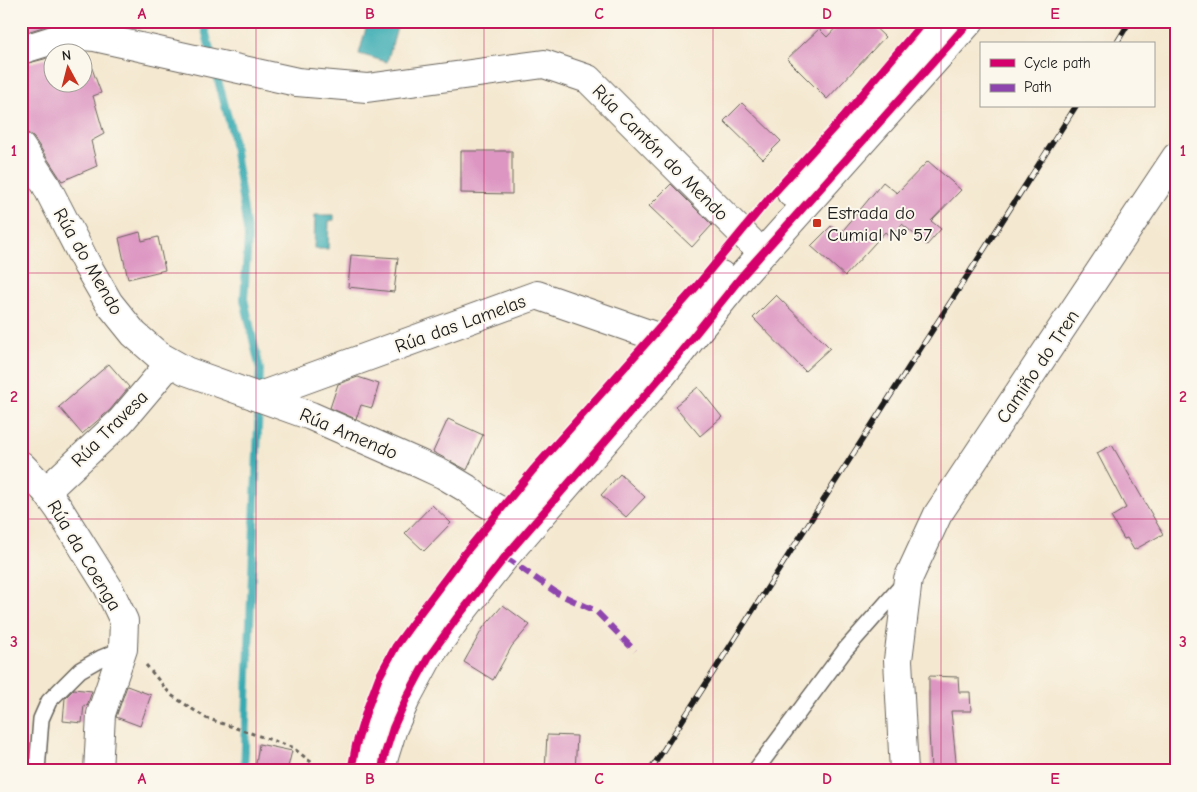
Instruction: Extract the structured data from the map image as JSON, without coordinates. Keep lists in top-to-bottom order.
{
  "streets": {
    "street": [
      "Rúa Cantón do Mendo",
      "Rúa do Mendo",
      "Rúa das Lamelas",
      "Camiño do Tren",
      "Rúa Travesa",
      "Rúa Amendo",
      "Rúa da Coenga"
    ]
  },
  "crossings": [
    ["Rúa do Mendo", "Rúa Travesa"],
    ["Rúa do Mendo", "Rúa Amendo"],
    ["Rúa das Lamelas", "Rúa Amendo"],
    ["Rúa Travesa", "Rúa Amendo"],
    ["Rúa Travesa", "Rúa da Coenga"]
  ],
  "places": {
    "transit": ["Estrada do Cumial Nº 57"]
  },
  "legend": ["Cycle path", "Path"],
  "north": "top",
  "grid": {
    "columns": [
      "A",
      "B",
      "C",
      "D",
      "E"
    ],
    "rows": ["1", "2", "3"]
  }
}
